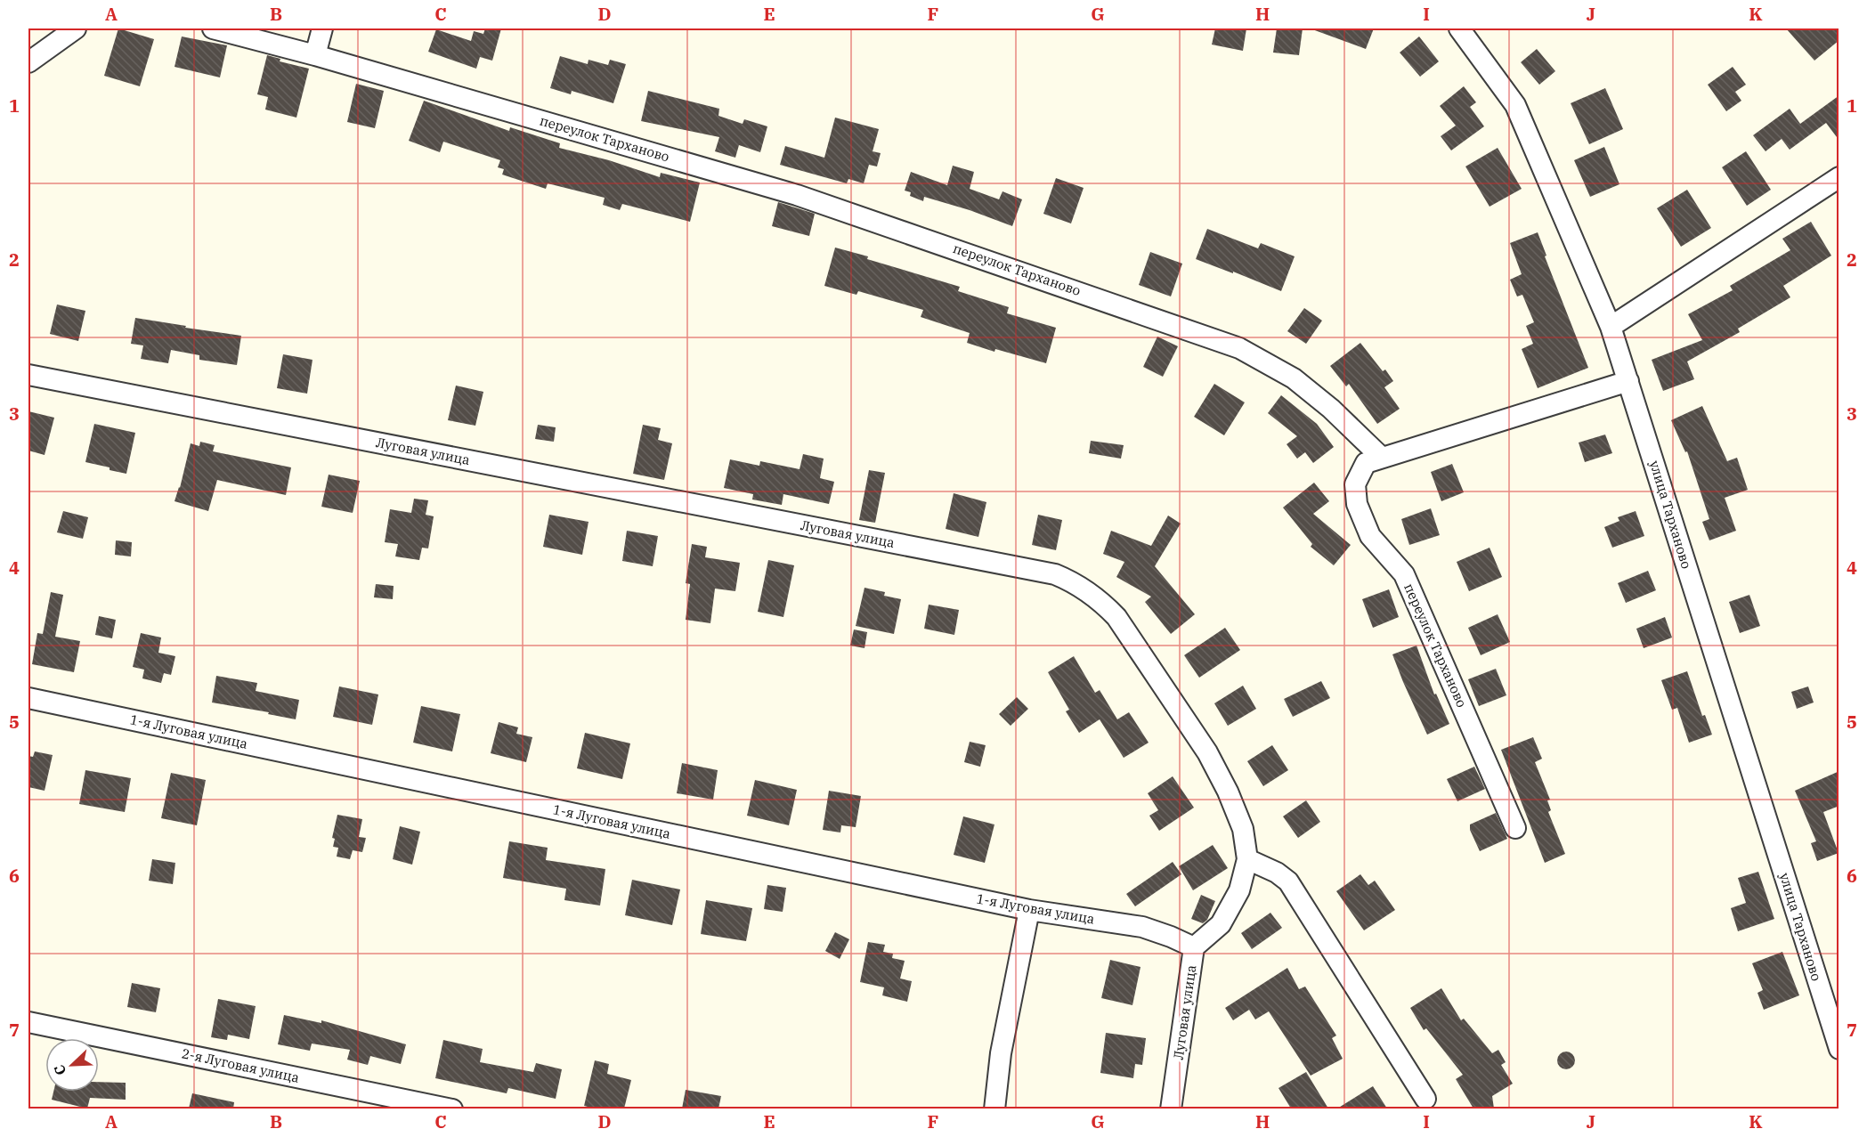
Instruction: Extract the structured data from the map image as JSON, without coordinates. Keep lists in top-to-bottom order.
{
  "streets": {
    "street": [
      "переулок Тарханово",
      "Луговая улица",
      "улица Тарханово",
      "1-я Луговая улица",
      "2-я Луговая улица"
    ]
  },
  "crossings": [
    ["Луговая улица", "1-я Луговая улица"]
  ],
  "north": "bottom left",
  "grid": {
    "columns": [
      "A",
      "B",
      "C",
      "D",
      "E",
      "F",
      "G",
      "H",
      "I",
      "J",
      "K"
    ],
    "rows": [
      "1",
      "2",
      "3",
      "4",
      "5",
      "6",
      "7"
    ]
  }
}
